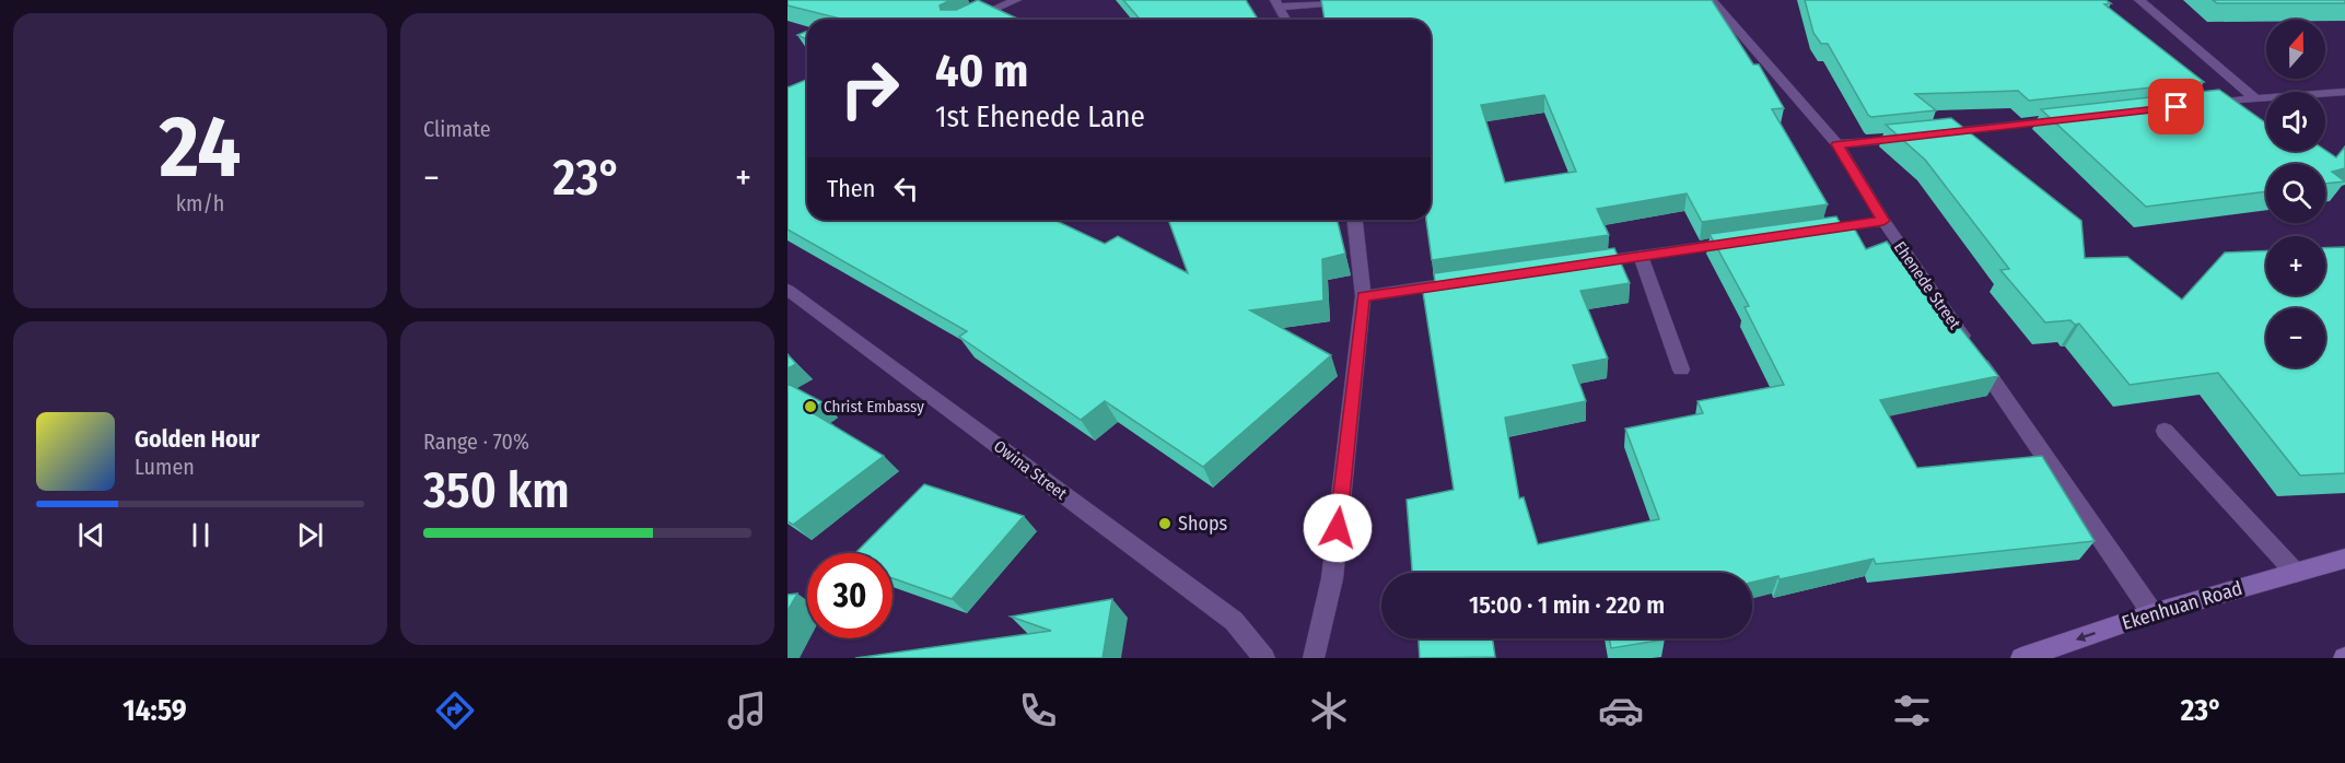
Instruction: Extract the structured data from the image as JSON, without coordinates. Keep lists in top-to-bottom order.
{
  "streets": {
    "main road": ["Ekenhuan Road"],
    "street": ["Ehenede Street", "Owina Street"]
  },
  "crossings": [
    ["Ehenede Street", "Ekenhuan Road"]
  ],
  "one_way": ["Ekenhuan Road"],
  "places": ["Christ Embassy", "Shops"],
  "north": "top",
  "page": {
    "tile": [
      ["24", "km/h"],
      "Climate",
      ["Range · 70%", "350 km"]
    ],
    "map_buttons": ["+", "−"],
    "turn": ["40 m", "1st Ehenede Lane"],
    "heat": ["−", "23°", "+"],
    "then": "Then",
    "song": ["Golden Hour", "Lumen"],
    "limit": "30",
    "trip": "15:00 · 1 min · 220 m",
    "tabs": ["14:59", "23°"]
  }
}
